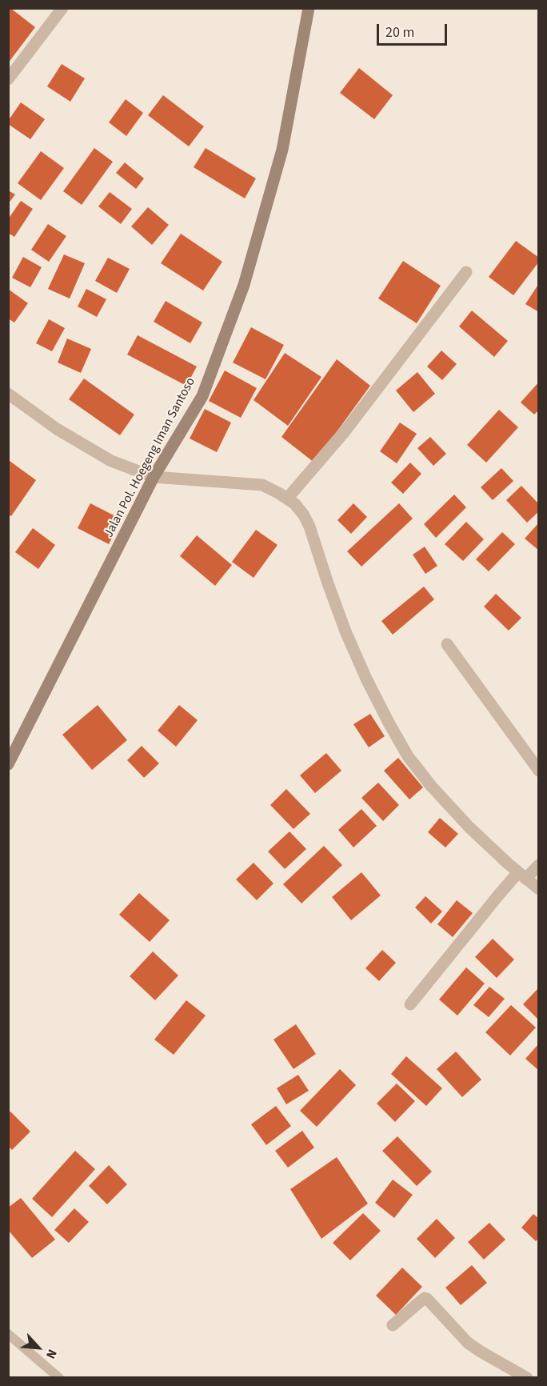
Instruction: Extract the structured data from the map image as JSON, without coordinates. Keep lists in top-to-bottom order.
{
  "streets": {
    "street": ["Jalan Pol. Hoegeng Iman Santoso"]
  },
  "scale_bar": "20 m",
  "north": "bottom right"
}
